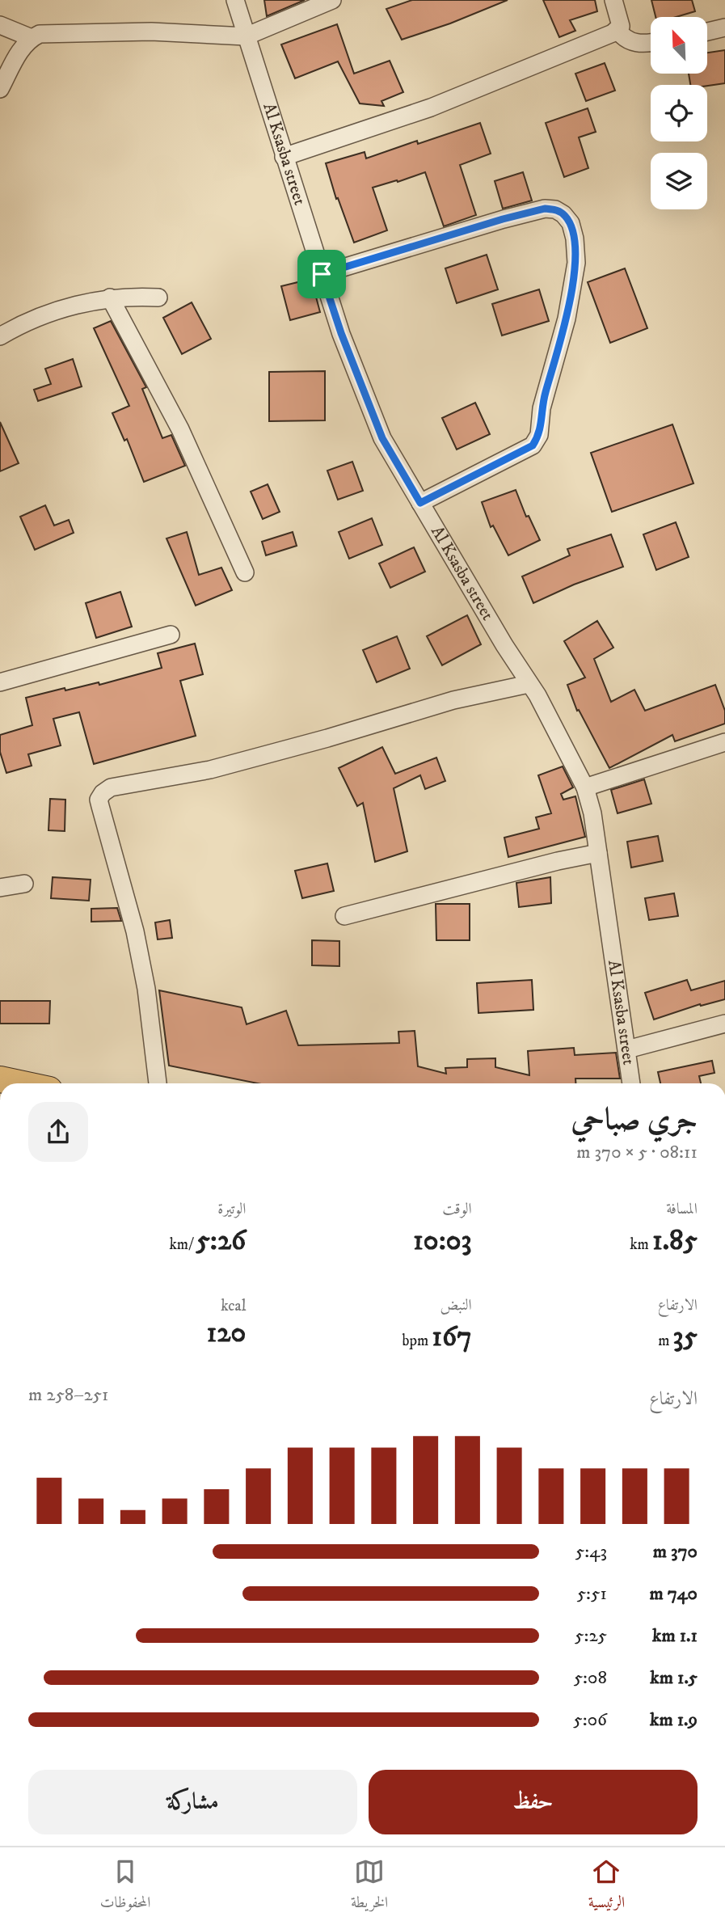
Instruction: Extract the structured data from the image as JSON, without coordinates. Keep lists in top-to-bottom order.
{
  "streets": {
    "street": ["Al Ksasba street"]
  },
  "north": "top left",
  "page": {
    "heading": ["جري صباحي", "08:11 · 5 × 370 m"],
    "stats": [
      ["المسافة", "1.85 km"],
      ["الوقت", "10:03"],
      ["الوتيرة", "5:26 /km"],
      ["الارتفاع", "35 m"],
      ["النبض", "167 bpm"],
      ["kcal", "120"]
    ],
    "chart": ["الارتفاع", "251–258 m"],
    "list": [
      {
        "name": "370 m",
        "note": "5:43"
      },
      {
        "name": "740 m",
        "note": "5:51"
      },
      {
        "name": "1.1 km",
        "note": "5:25"
      },
      {
        "name": "1.5 km",
        "note": "5:08"
      },
      {
        "name": "1.9 km",
        "note": "5:06"
      }
    ],
    "buttons": ["حفظ", "مشاركة"],
    "tabs": ["الرئيسية", "الخريطة", "المحفوظات"]
  }
}
